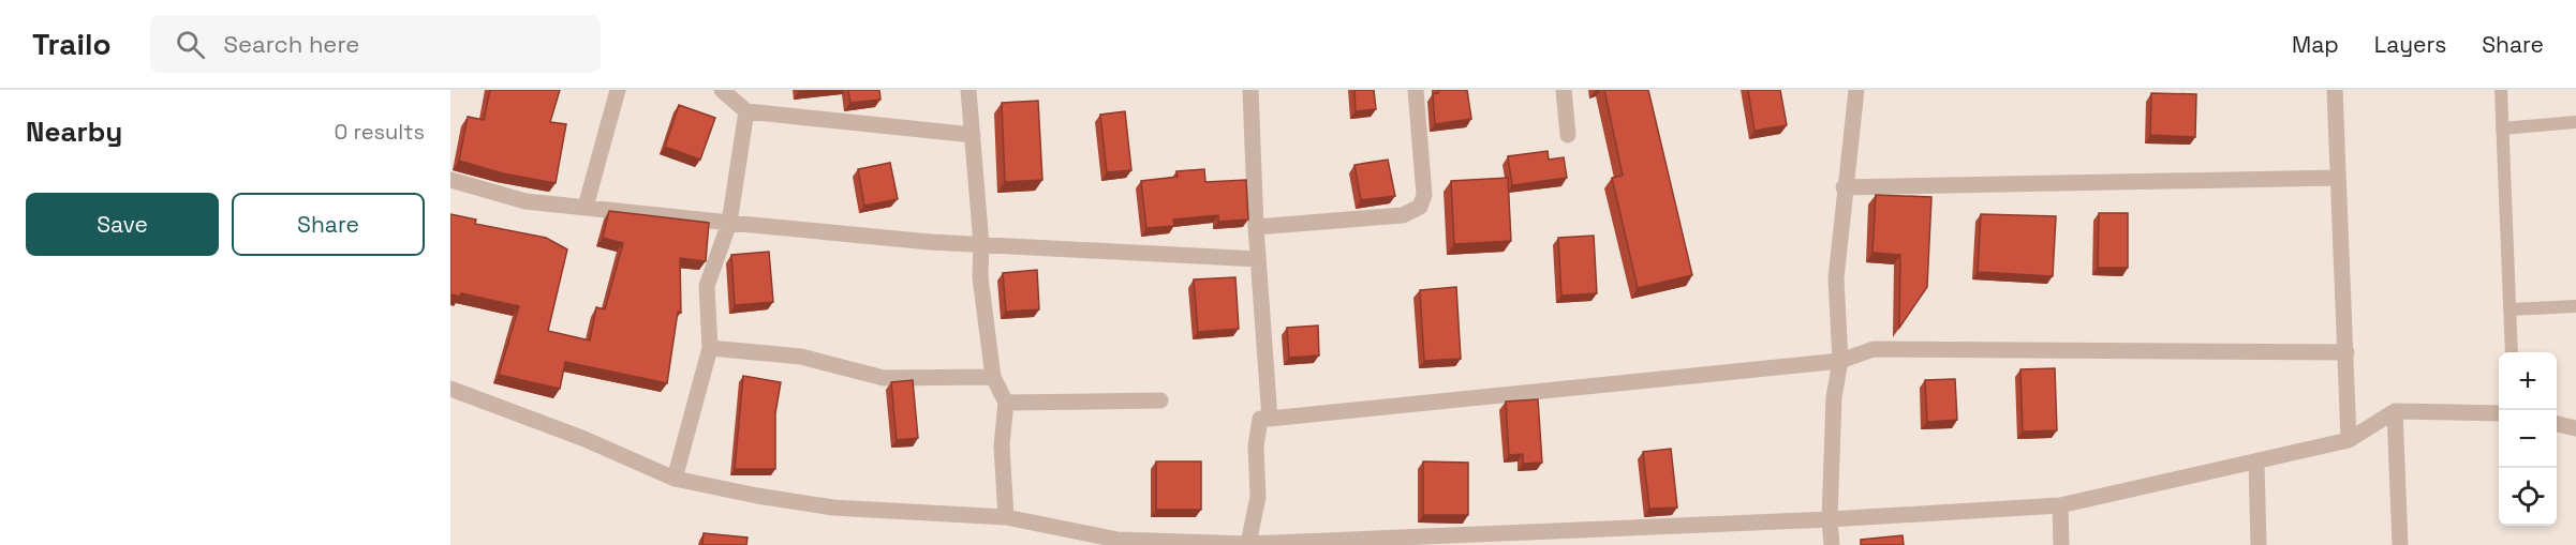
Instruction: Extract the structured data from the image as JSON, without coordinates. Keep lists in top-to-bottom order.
{
  "page": {
    "header": "Trailo",
    "search": "Search here",
    "nav": ["Map", "Layers", "Share"],
    "heading": ["Nearby", "0 results"],
    "buttons": ["Save", "Share"],
    "map_buttons": ["+", "−"]
  }
}
